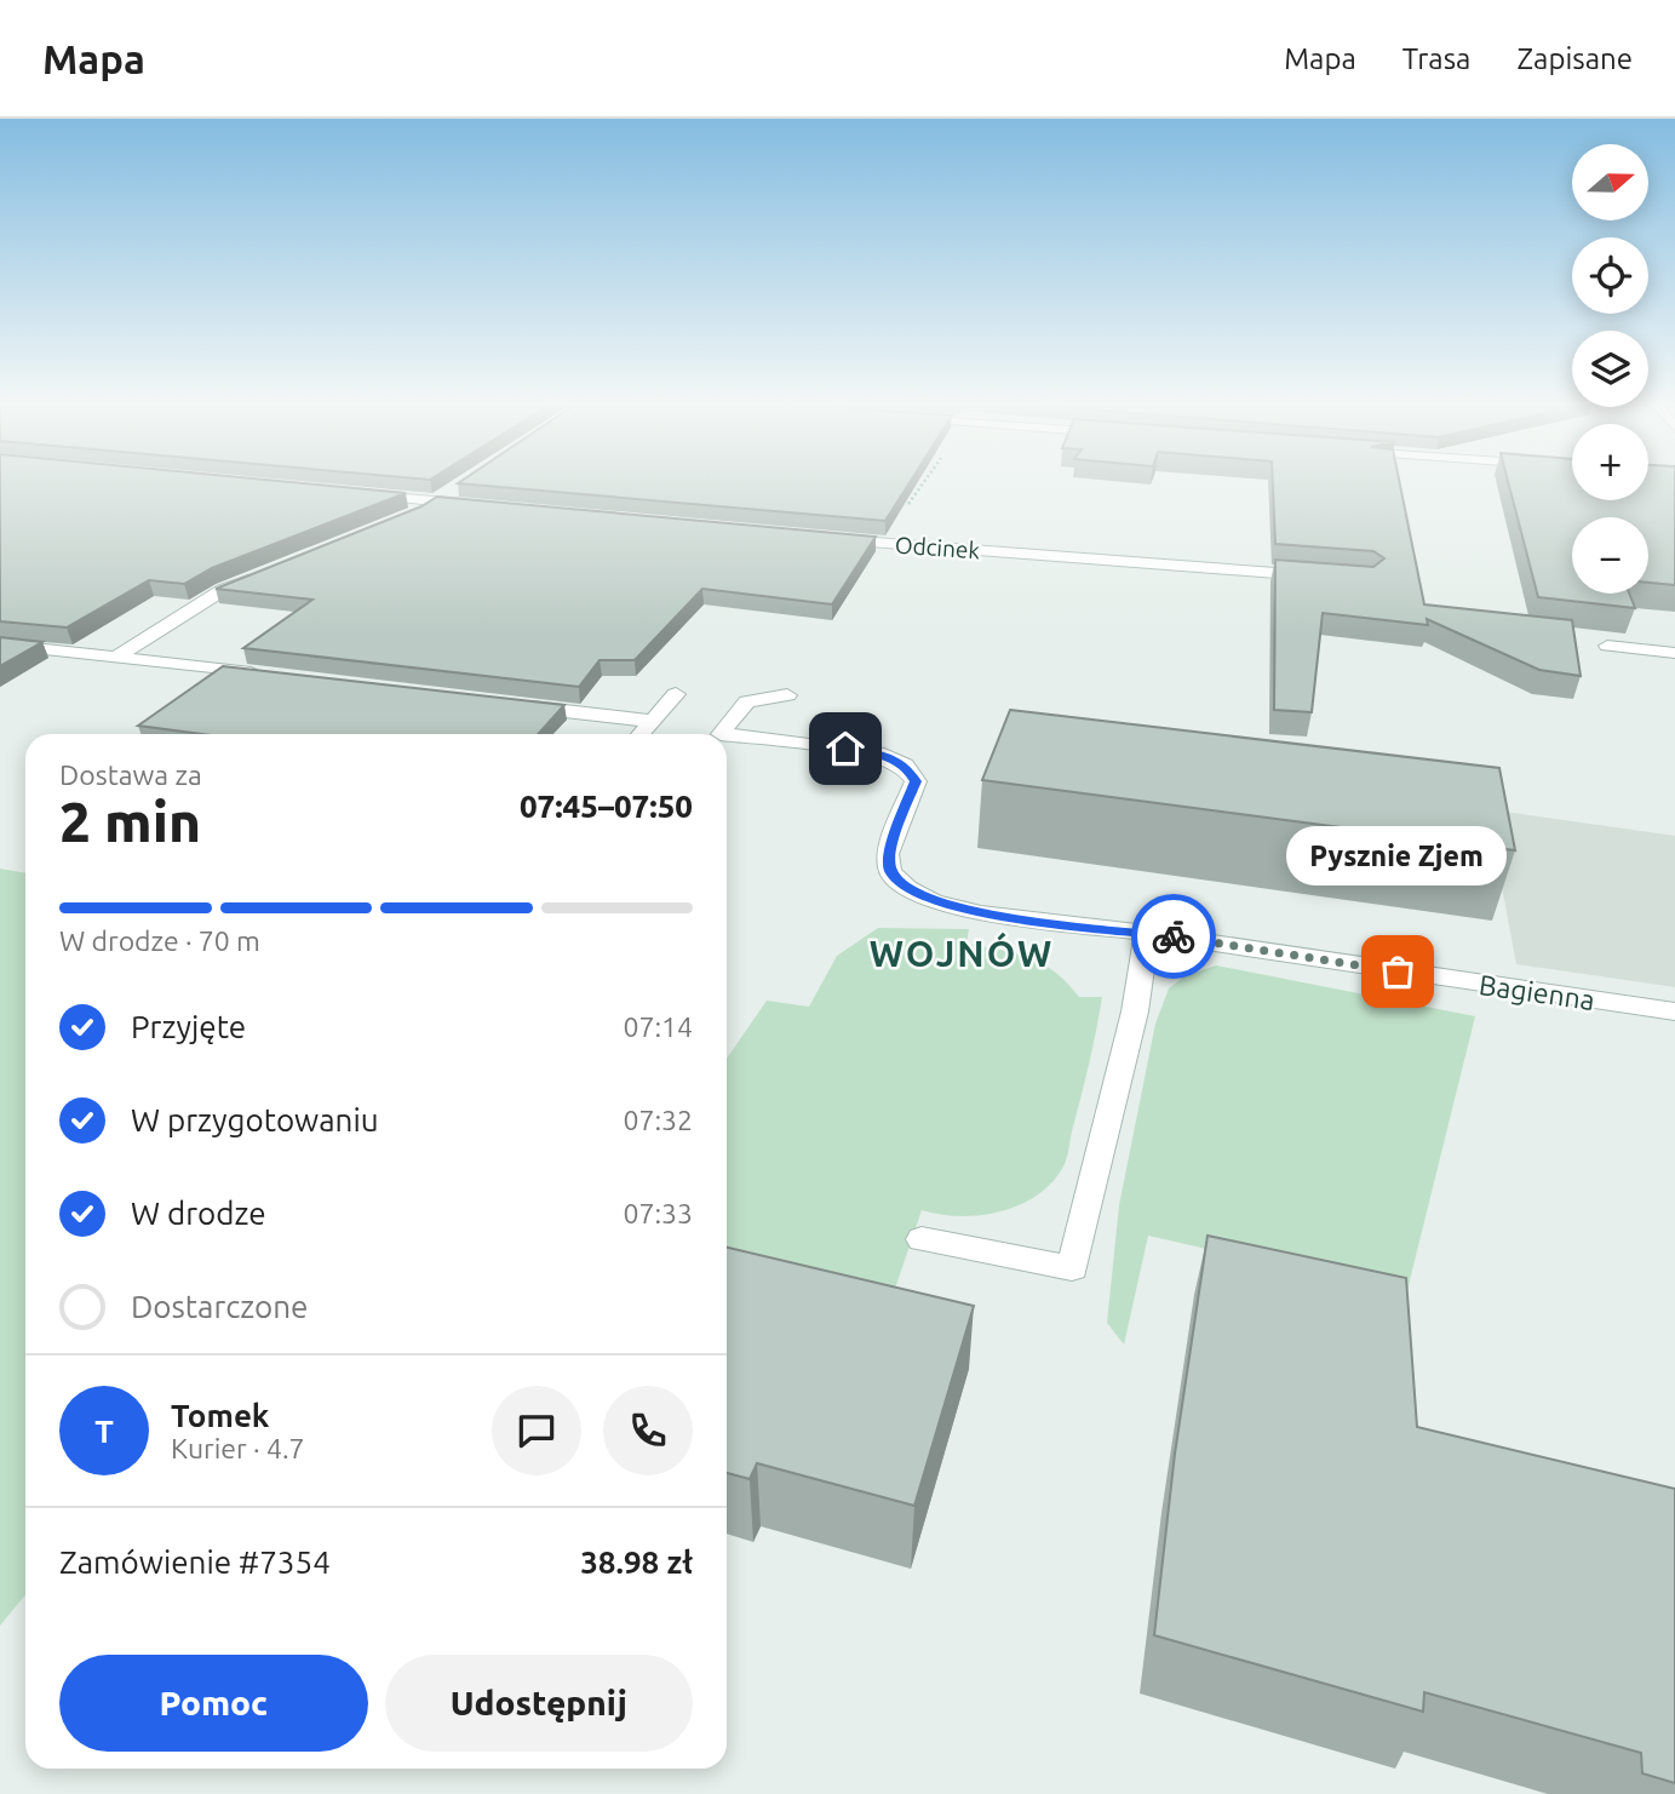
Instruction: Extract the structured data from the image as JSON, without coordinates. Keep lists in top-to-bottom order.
{
  "streets": {
    "street": ["Odcinek", "Bagienna"]
  },
  "districts": ["WOJNÓW"],
  "places": ["Pysznie Zjem"],
  "north": "right",
  "page": {
    "header": "Mapa",
    "nav": ["Mapa", "Trasa", "Zapisane"],
    "map_buttons": ["+", "−"],
    "heading": ["2 min", "Dostawa za", "07:45–07:50"],
    "panel": [
      "Tomek",
      "Kurier · 4.7",
      "Zamówienie #7354",
      "38.98 zł"
    ],
    "bubble": "Pysznie Zjem",
    "bar": "W drodze · 70 m",
    "list": [
      ["Przyjęte", "07:14"],
      ["W przygotowaniu", "07:32"],
      ["W drodze", "07:33"],
      "Dostarczone"
    ],
    "round": "T",
    "buttons": ["Pomoc", "Udostępnij"]
  }
}
